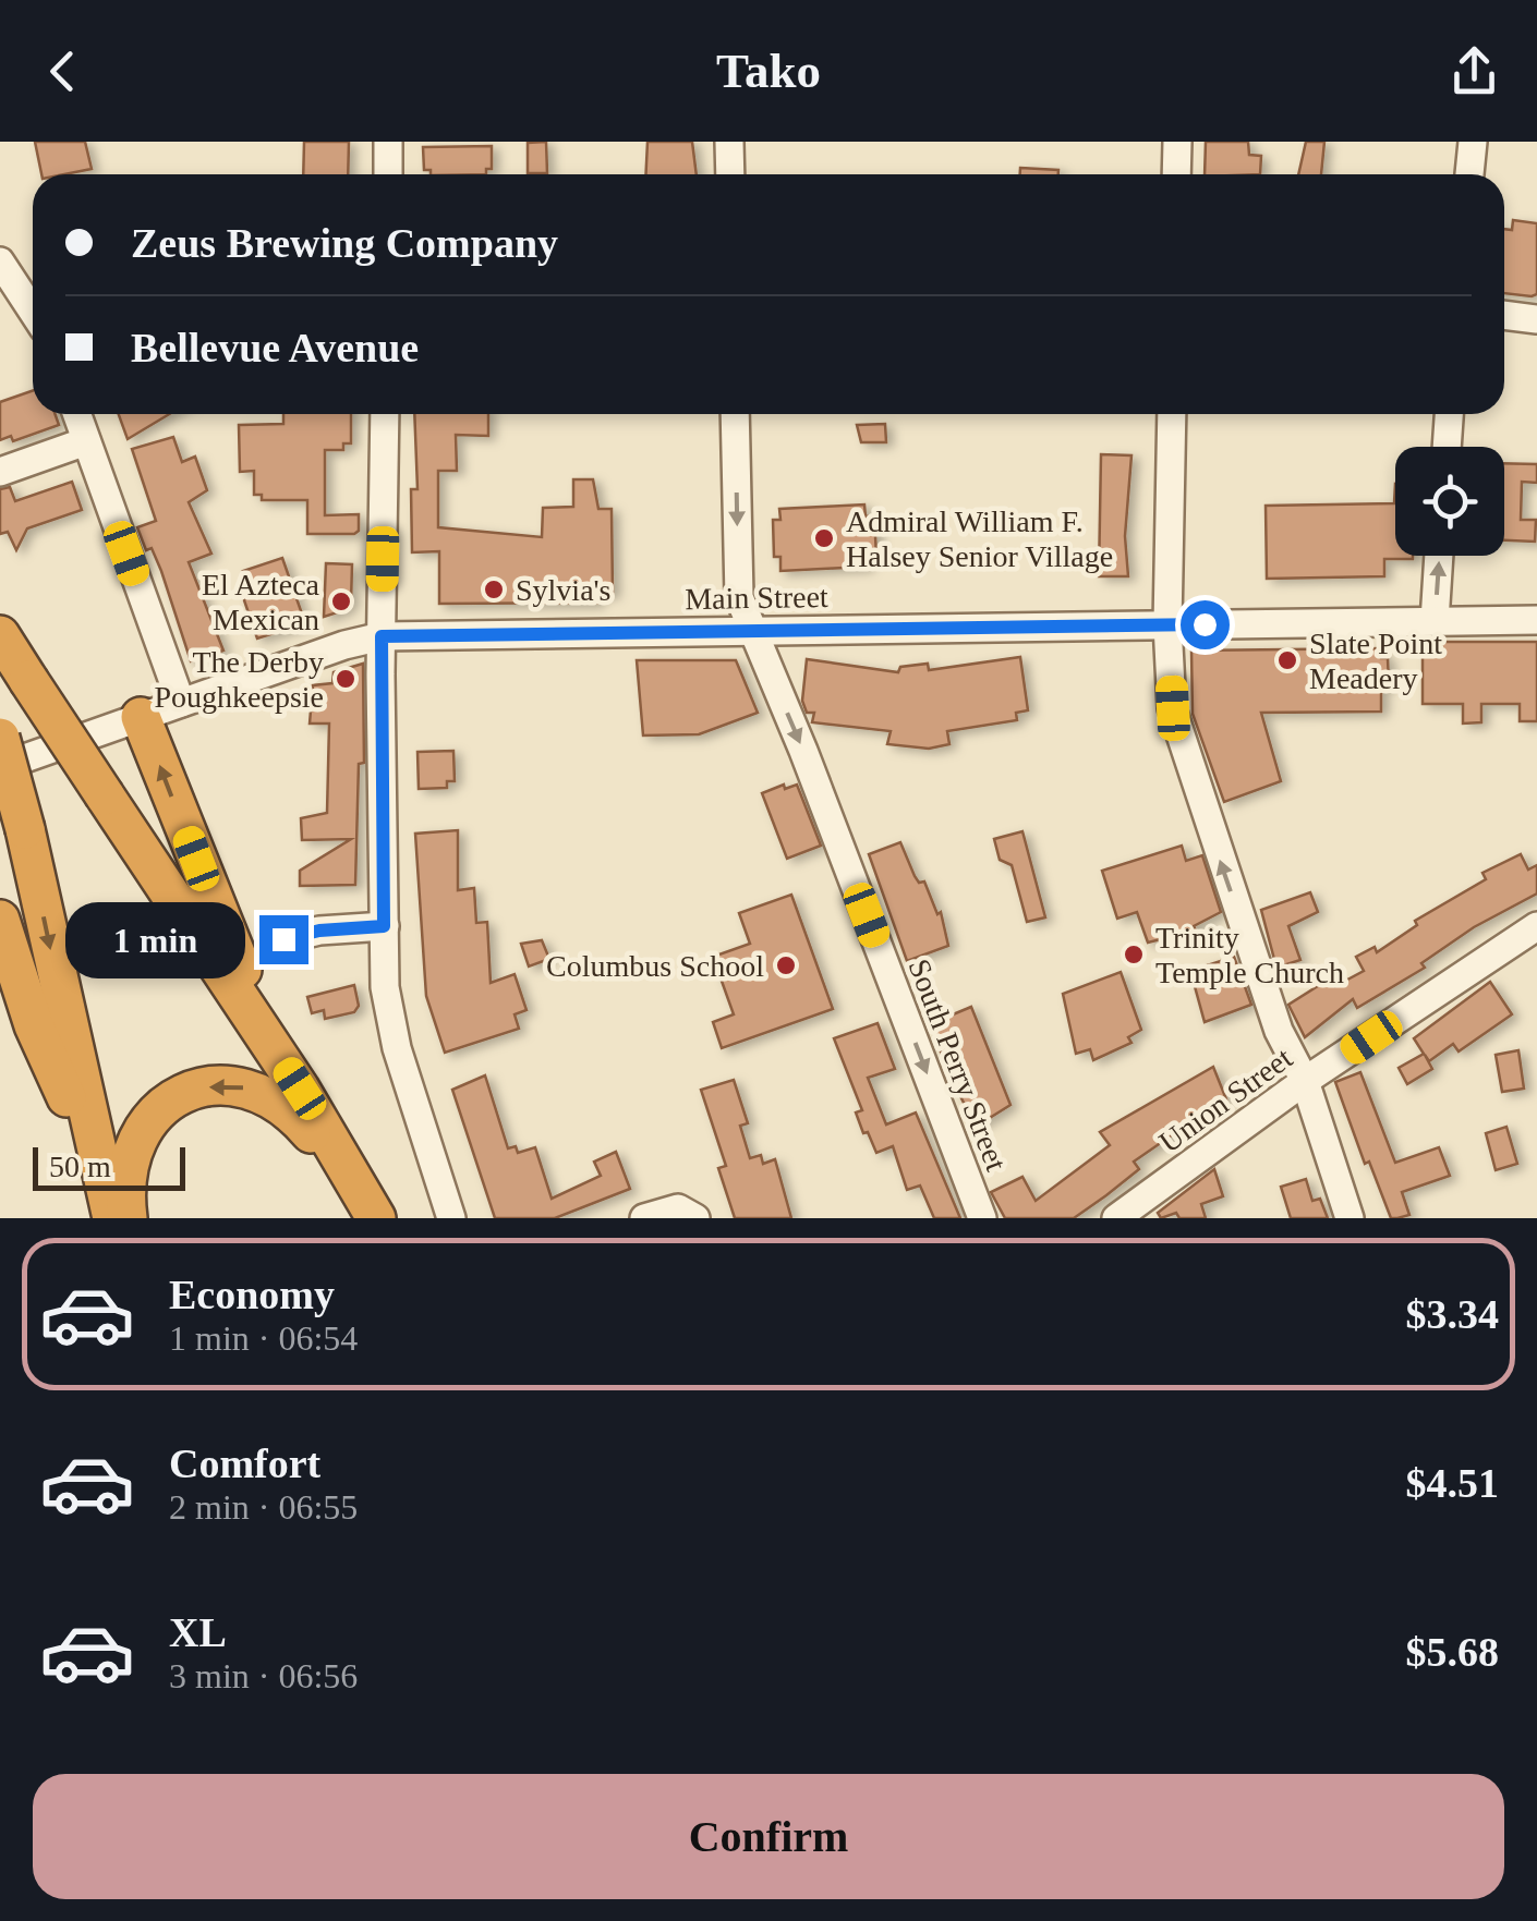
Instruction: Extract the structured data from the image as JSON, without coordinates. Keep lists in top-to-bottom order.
{
  "streets": {
    "street": ["Main Street", "South Perry Street", "Union Street"]
  },
  "crossings": [
    ["Main Street", "South Perry Street"]
  ],
  "one_way": ["South Perry Street"],
  "places": [
    "Admiral William F. Halsey Senior Village",
    "Sylvia's",
    "El Azteca Mexican",
    "Slate Point Meadery",
    "The Derby Poughkeepsie",
    "Trinity Temple Church",
    "Columbus School"
  ],
  "scale_bar": "50 m",
  "page": {
    "header": "Tako",
    "banner": ["Zeus Brewing Company", "Bellevue Avenue"],
    "bubble": "1 min",
    "scale": "50 m",
    "list": [
      {
        "name": "Economy",
        "note": "1 min · 06:54",
        "value": "$3.34"
      },
      {
        "name": "Comfort",
        "note": "2 min · 06:55",
        "value": "$4.51"
      },
      {
        "name": "XL",
        "note": "3 min · 06:56",
        "value": "$5.68"
      }
    ],
    "buttons": "Confirm"
  }
}
